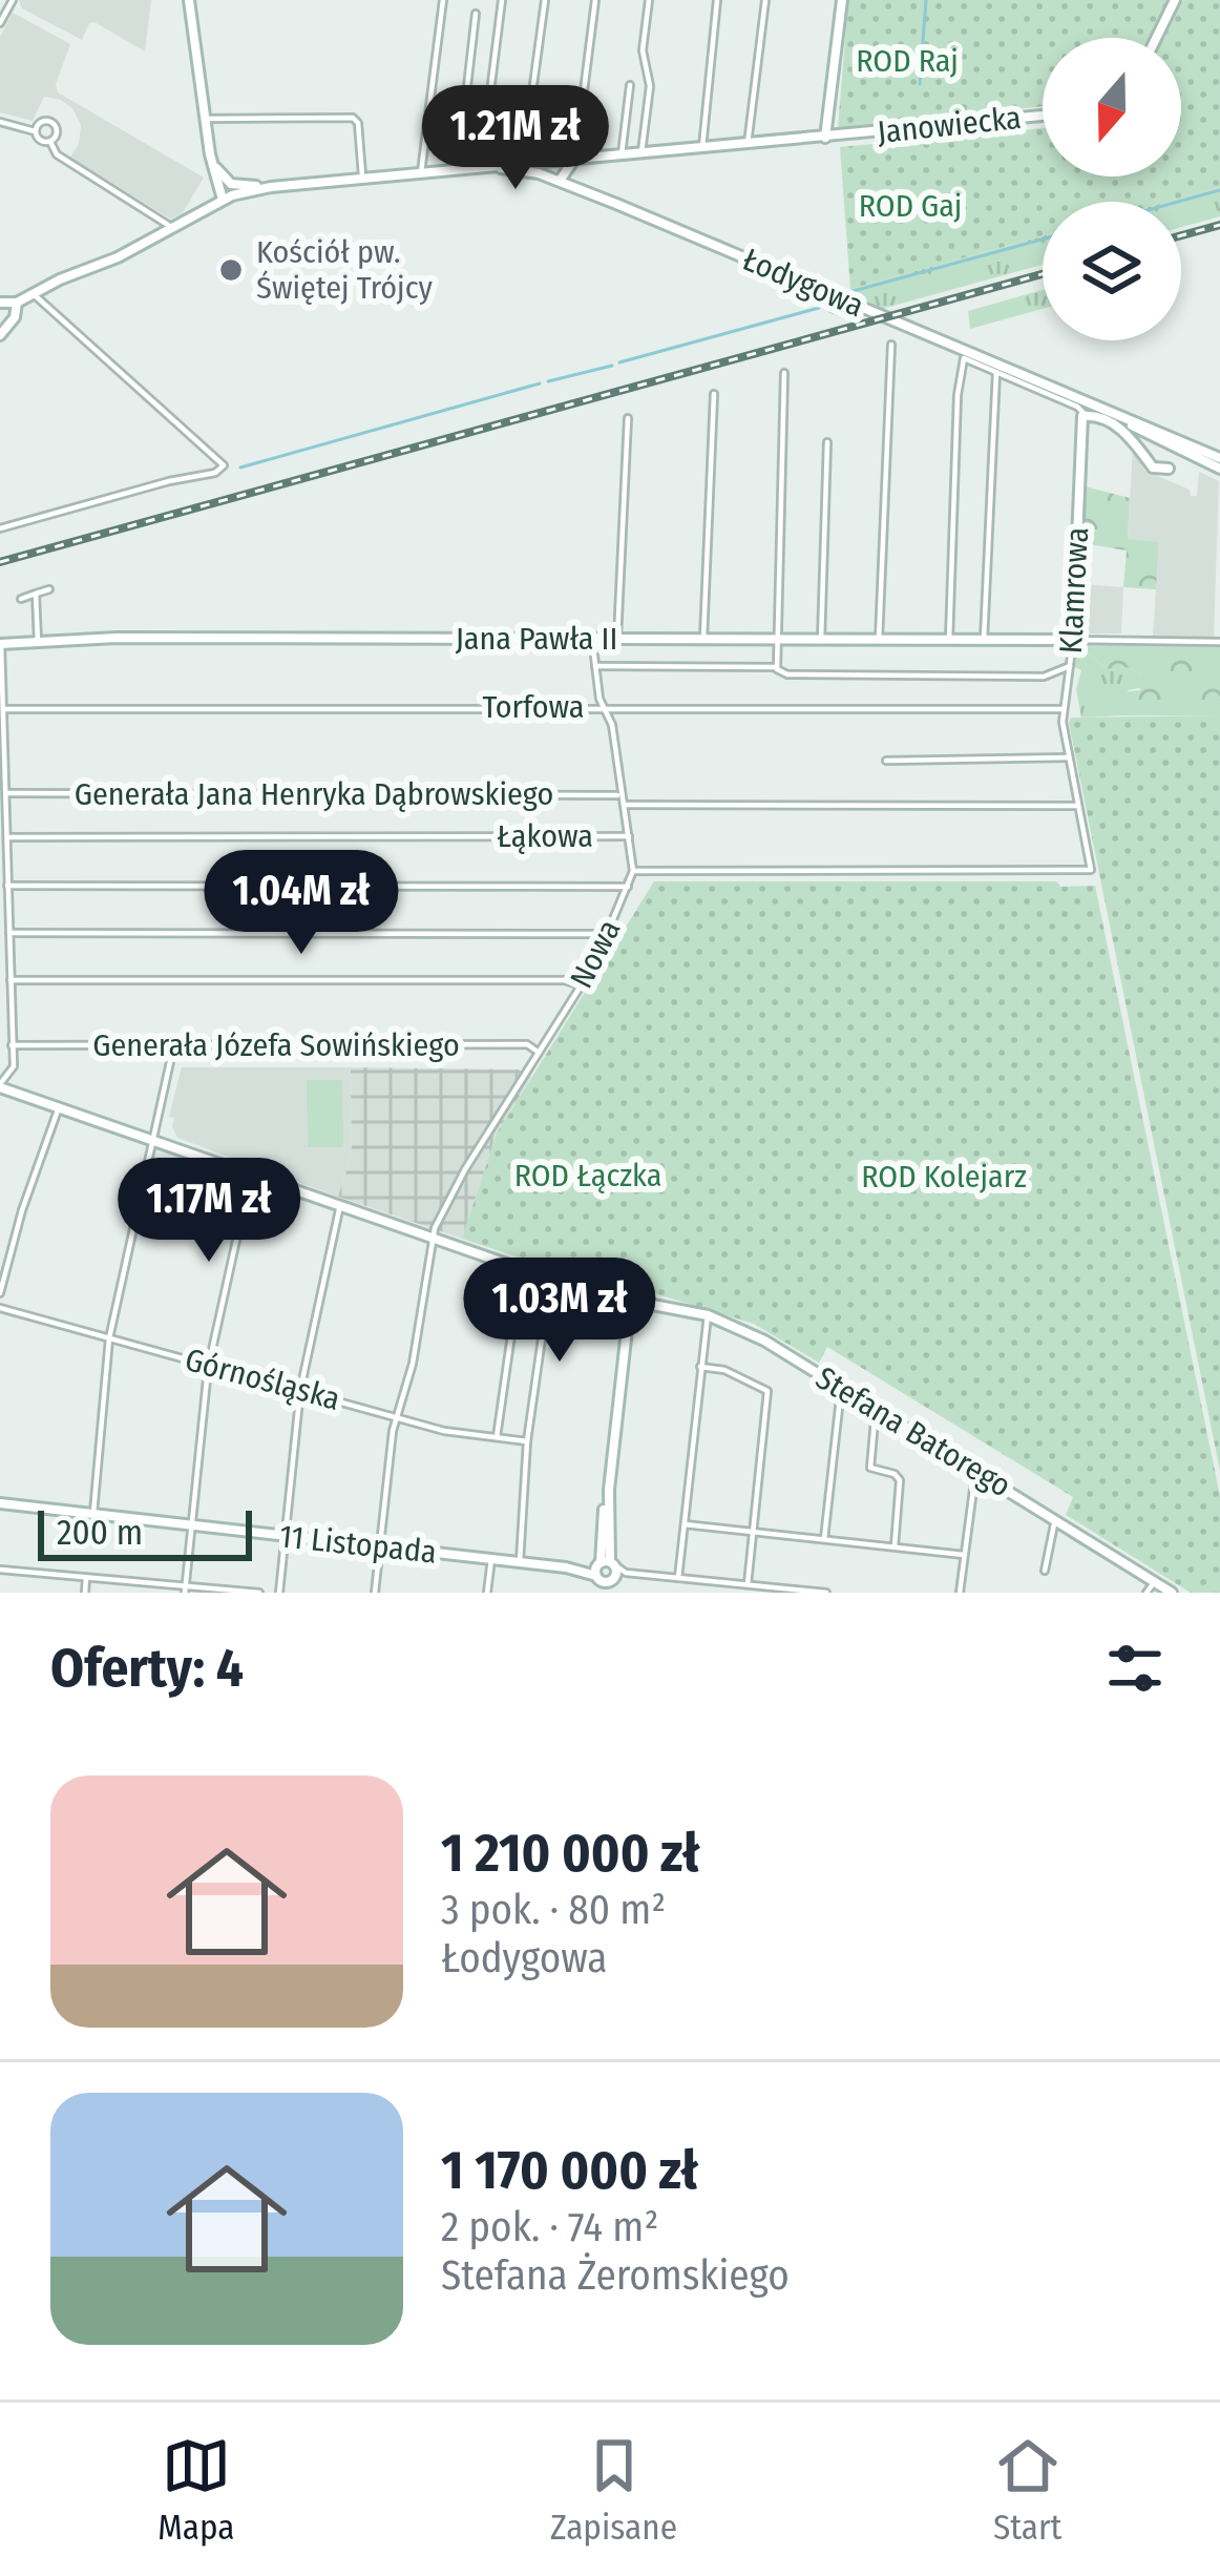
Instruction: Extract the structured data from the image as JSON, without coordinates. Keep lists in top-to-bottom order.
{
  "streets": {
    "street": [
      "Janowiecka",
      "Łodygowa",
      "Klamrowa",
      "Jana Pawła II",
      "Torfowa",
      "Generała Jana Henryka Dąbrowskiego",
      "Łąkowa",
      "Nowa",
      "Generała Józefa Sowińskiego",
      "Górnośląska",
      "Stefana Batorego",
      "11 Listopada"
    ]
  },
  "crossings": [
    ["Janowiecka", "Łodygowa"],
    ["Klamrowa", "Jana Pawła II"],
    ["Klamrowa", "Torfowa"],
    ["Klamrowa", "Łąkowa"],
    ["Klamrowa", "Nowa"],
    ["Jana Pawła II", "Nowa"],
    ["Torfowa", "Nowa"],
    ["Generała Jana Henryka Dąbrowskiego", "Nowa"],
    ["Łąkowa", "Nowa"],
    ["Nowa", "Generała Józefa Sowińskiego"],
    ["Nowa", "Górnośląska"],
    ["Nowa", "11 Listopada"]
  ],
  "parks": [
    "ROD Raj",
    "ROD Gaj",
    "ROD Łączka",
    "ROD Kolejarz"
  ],
  "places": ["Kościół pw. Świętej Trójcy"],
  "scale_bar": "200 m",
  "north": "bottom",
  "page": {
    "price": [
      "1.21M zł",
      "1.04M zł",
      "1.17M zł",
      "1.03M zł"
    ],
    "scale": "200 m",
    "heading": "Oferty: 4",
    "list": [
      {
        "name": "1 210 000 zł",
        "note": "3 pok. · 80 m² · Łodygowa"
      },
      {
        "name": "1 170 000 zł",
        "note": "2 pok. · 74 m² · Stefana Żeromskiego"
      }
    ],
    "tabs": ["Mapa", "Zapisane", "Start"]
  }
}
